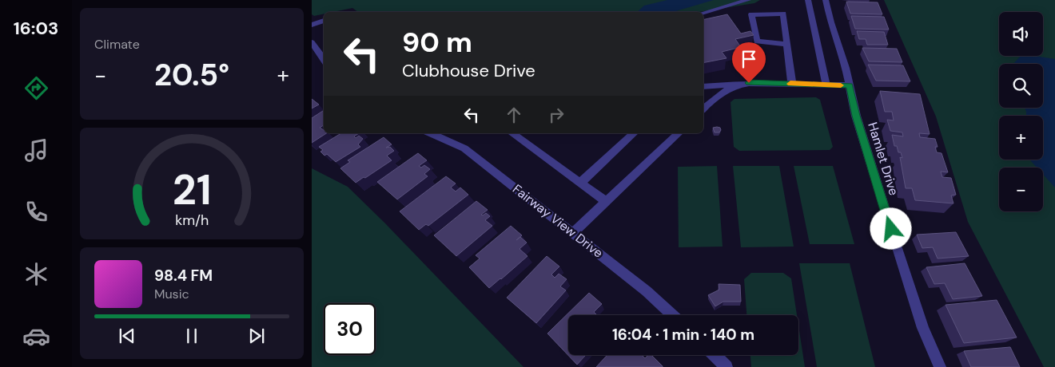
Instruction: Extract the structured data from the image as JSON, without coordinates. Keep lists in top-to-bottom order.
{
  "streets": {
    "street": ["Hamlet Drive", "Fairway View Drive"]
  },
  "page": {
    "tabs": "16:03",
    "tile": "Climate",
    "map_buttons": ["+", "−"],
    "turn": ["90 m", "Clubhouse Drive"],
    "heat": ["−", "20.5°", "+"],
    "song": ["98.4 FM", "Music"],
    "limit": "30",
    "trip": "16:04 · 1 min · 140 m",
    "gauge": ["21", "km/h"]
  }
}
